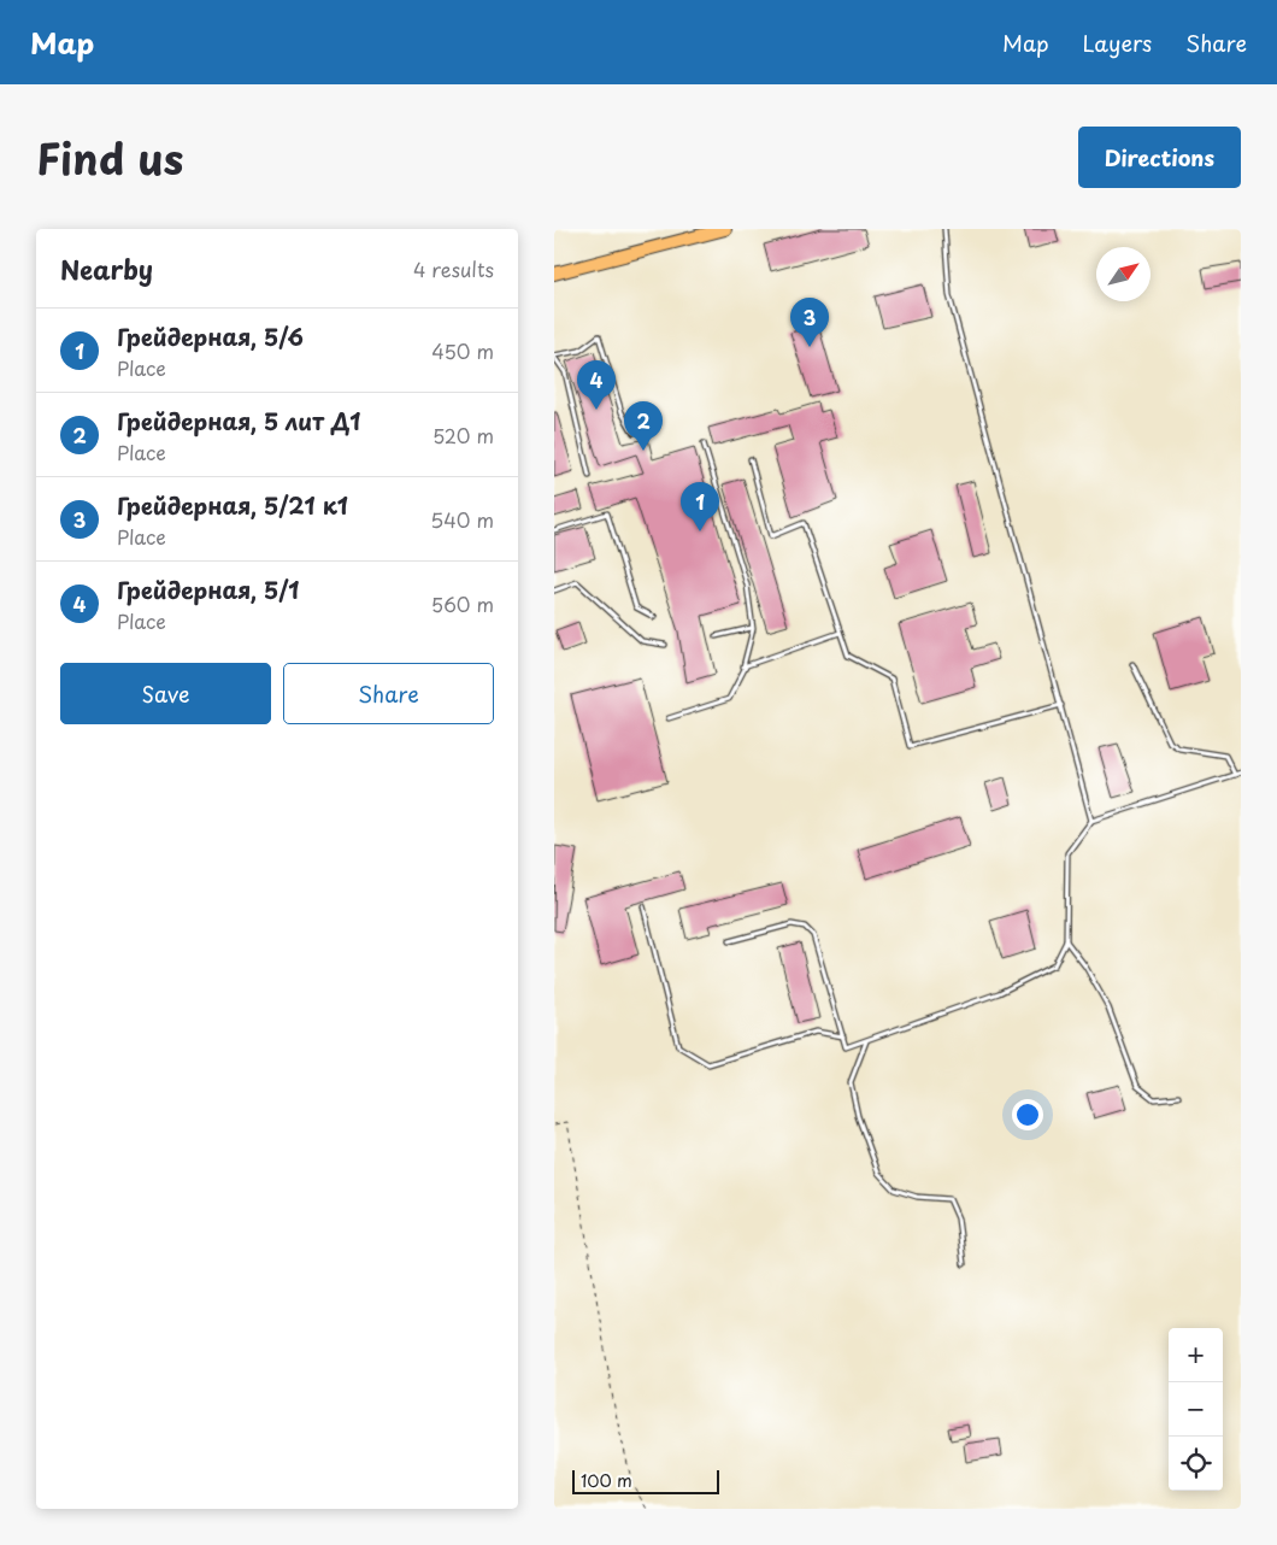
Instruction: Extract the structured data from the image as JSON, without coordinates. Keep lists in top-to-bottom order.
{
  "scale_bar": "100 m",
  "north": "top right",
  "page": {
    "header": "Map",
    "nav": ["Map", "Layers", "Share"],
    "title": "Find us",
    "buttons": [
      "Directions",
      ["Save", "Share"]
    ],
    "heading": ["Nearby", "4 results"],
    "pins": [
      "3",
      "4",
      "2",
      "1"
    ],
    "list": [
      {
        "mark": "1",
        "name": "Грейдерная, 5/6",
        "note": "Place",
        "value": "450 m"
      },
      {
        "mark": "2",
        "name": "Грейдерная, 5 лит Д1",
        "note": "Place",
        "value": "520 m"
      },
      {
        "mark": "3",
        "name": "Грейдерная, 5/21 к1",
        "note": "Place",
        "value": "540 m"
      },
      {
        "mark": "4",
        "name": "Грейдерная, 5/1",
        "note": "Place",
        "value": "560 m"
      }
    ],
    "map_buttons": ["+", "−"],
    "scale": "100 m"
  }
}
